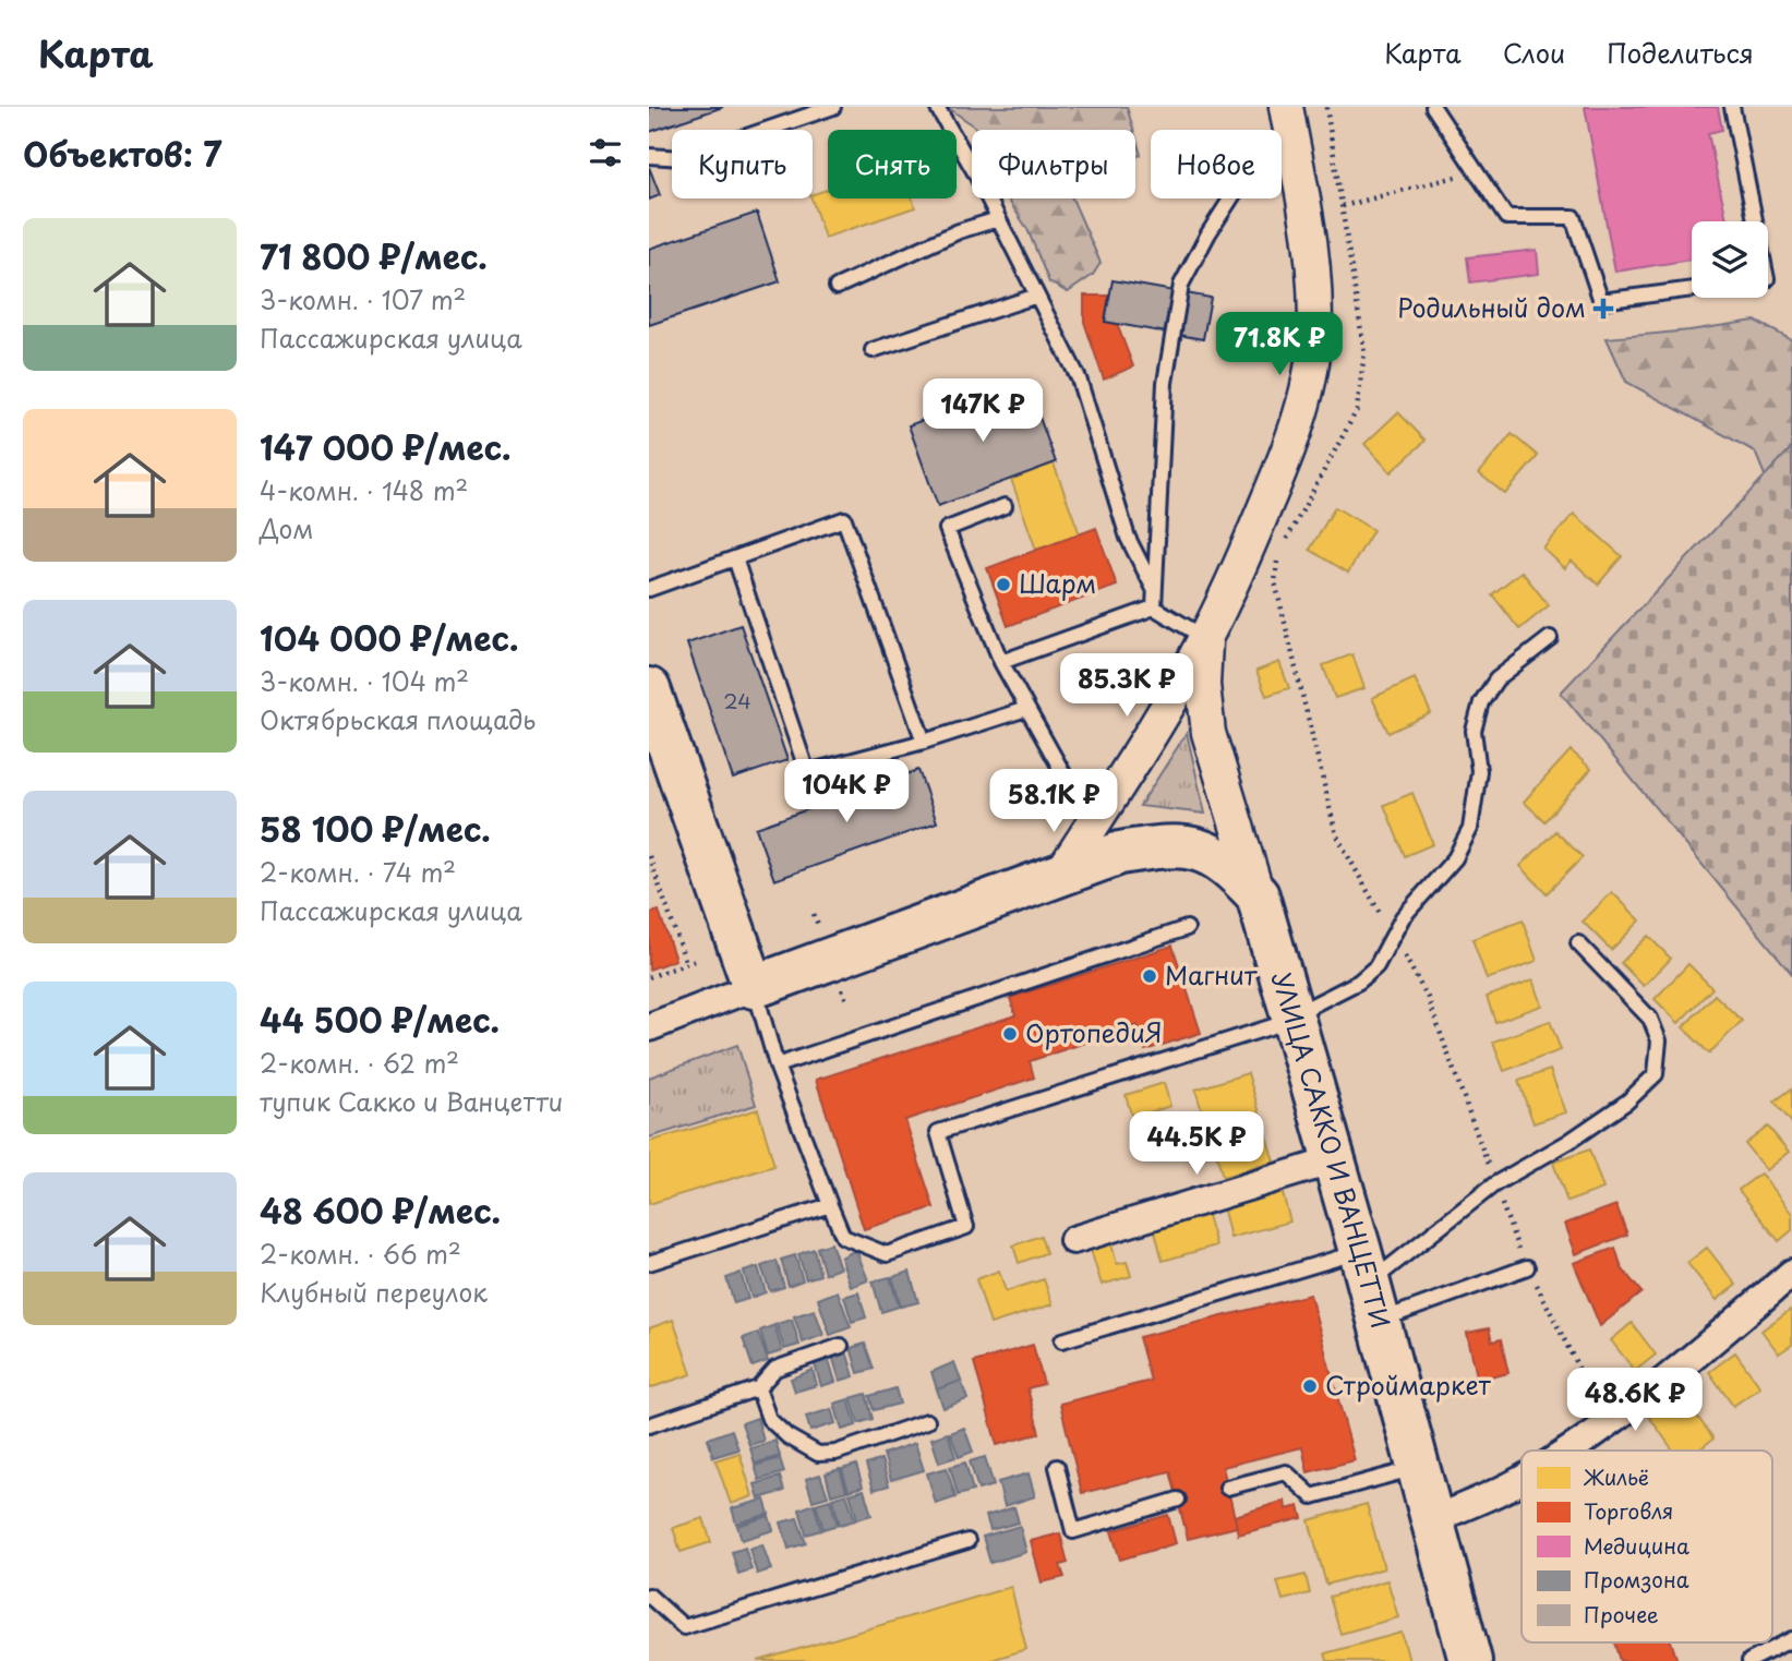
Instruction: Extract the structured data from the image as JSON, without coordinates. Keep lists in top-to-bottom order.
{
  "streets": {
    "main road": ["УЛИЦА САККО И ВАНЦЕТТИ"]
  },
  "places": {
    "health": ["Родильный дом"],
    "other": [
      "Шарм",
      "Магнит",
      "ОртопедиЯ",
      "Строймаркет"
    ]
  },
  "house_numbers": ["24"],
  "legend": [
    "Жильё",
    "Торговля",
    "Медицина",
    "Промзона",
    "Прочее"
  ],
  "page": {
    "header": "Карта",
    "nav": ["Карта", "Слои", "Поделиться"],
    "heading": "Объектов: 7",
    "chip": [
      "Купить",
      "Снять",
      "Фильтры",
      "Новое"
    ],
    "list": [
      {
        "name": "71 800 ₽/мес.",
        "note": "3-комн. · 107 m² · Пассажирская улица"
      },
      {
        "name": "147 000 ₽/мес.",
        "note": "4-комн. · 148 m² · Дом"
      },
      {
        "name": "104 000 ₽/мес.",
        "note": "3-комн. · 104 m² · Октябрьская площадь"
      },
      {
        "name": "58 100 ₽/мес.",
        "note": "2-комн. · 74 m² · Пассажирская улица"
      },
      {
        "name": "44 500 ₽/мес.",
        "note": "2-комн. · 62 m² · тупик Сакко и Ванцетти"
      },
      {
        "name": "48 600 ₽/мес.",
        "note": "2-комн. · 66 m² · Клубный переулок"
      }
    ],
    "price": [
      "71.8K ₽",
      "147K ₽",
      "85.3K ₽",
      "104K ₽",
      "58.1K ₽",
      "44.5K ₽",
      "48.6K ₽"
    ]
  }
}
